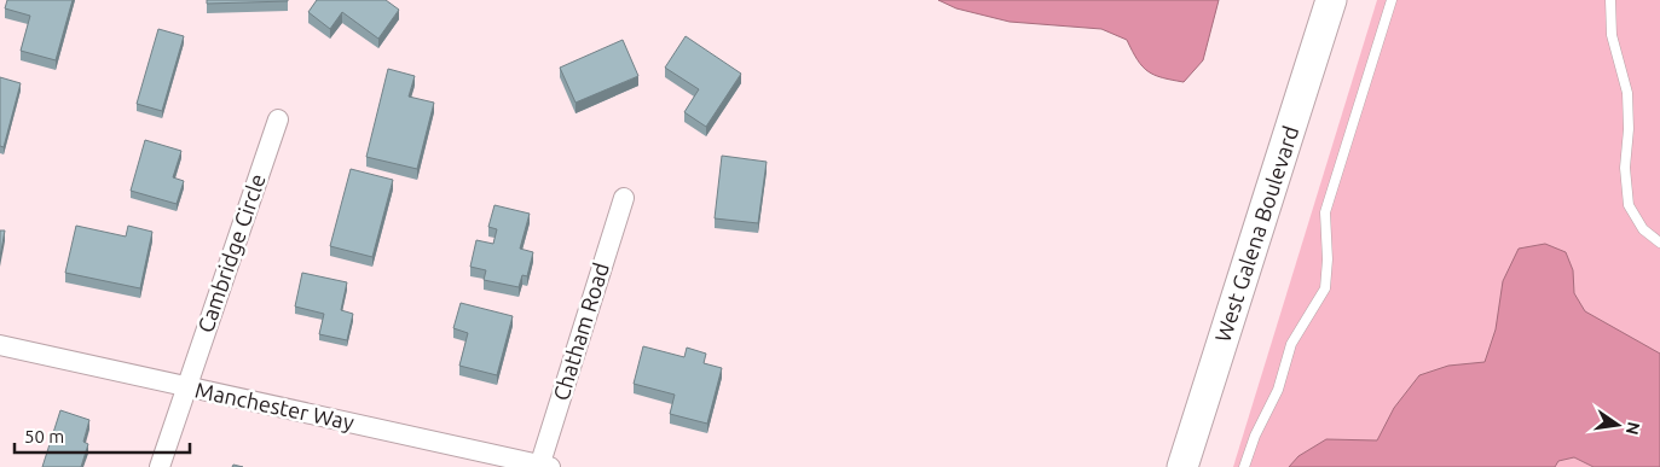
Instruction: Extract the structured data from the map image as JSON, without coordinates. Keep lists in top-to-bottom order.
{
  "streets": {
    "main road": ["West Galena Boulevard"],
    "street": ["Cambridge Circle", "Chatham Road", "Manchester Way"]
  },
  "crossings": [
    ["Cambridge Circle", "Manchester Way"],
    ["Chatham Road", "Manchester Way"]
  ],
  "scale_bar": "50 m",
  "north": "right"
}
